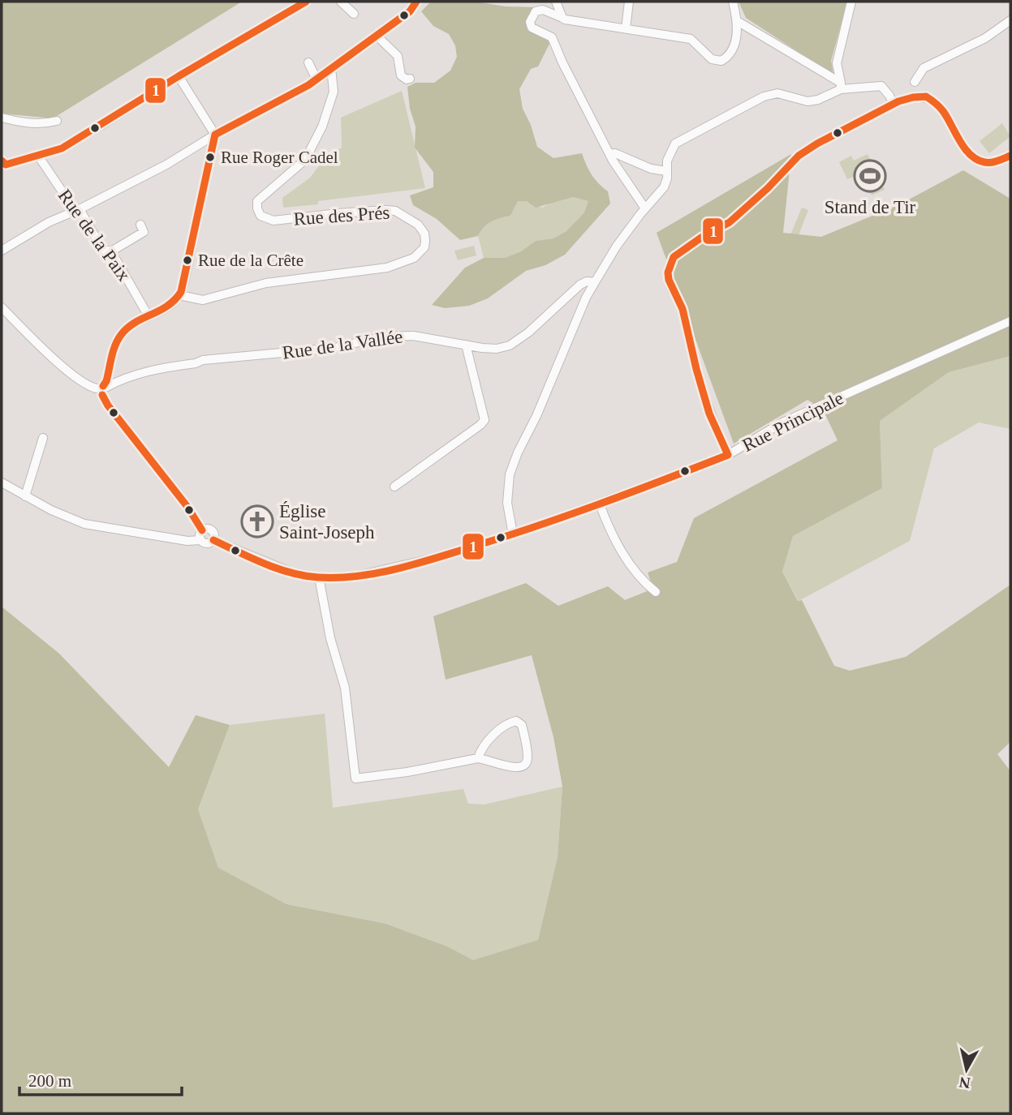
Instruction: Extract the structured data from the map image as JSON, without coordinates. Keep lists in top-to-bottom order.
{
  "streets": {
    "street": [
      "Rue des Prés",
      "Rue de la Paix",
      "Rue de la Vallée",
      "Rue Principale"
    ]
  },
  "places": {
    "other": ["Rue Roger Cadel", "Rue de la Crête"],
    "sports": ["Stand de Tir"],
    "church": ["Église Saint-Joseph"]
  },
  "lines": ["transit line 1"],
  "scale_bar": "200 m",
  "north": "bottom"
}
